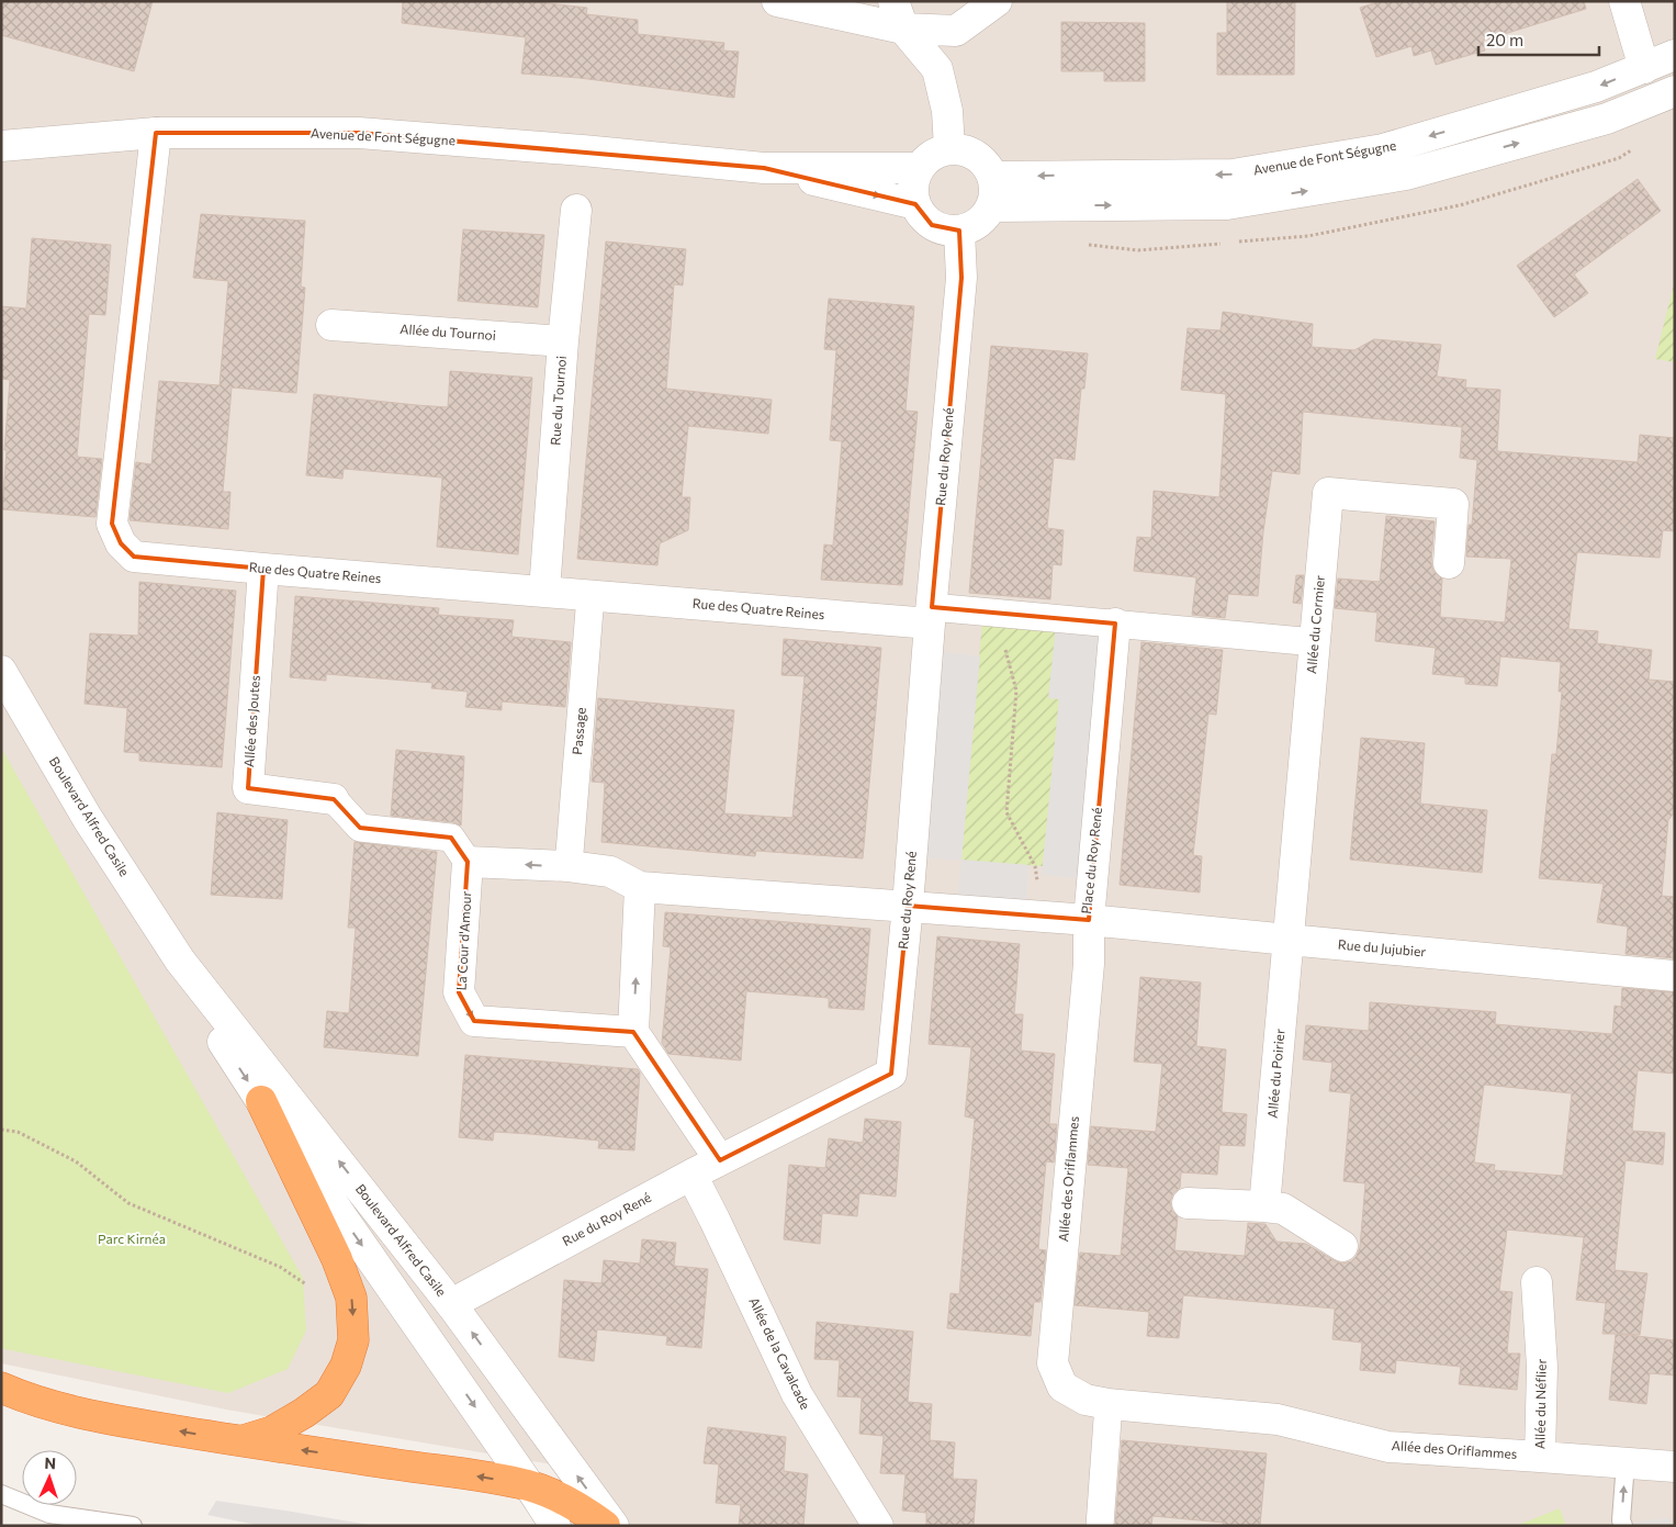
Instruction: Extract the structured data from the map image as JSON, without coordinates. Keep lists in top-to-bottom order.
{
  "streets": {
    "street": [
      "Avenue de Font Ségugne",
      "Allée du Tournoi",
      "Rue du Tournoi",
      "Rue du Roy René",
      "Rue des Quatre Reines",
      "Allée du Cormier",
      "Allée des Joutes",
      "Passage",
      "Boulevard Alfred Casile",
      "Place du Roy René",
      "La Cour d'Amour",
      "Rue du Jujubier",
      "Allée du Poirier",
      "Allée des Oriflammes",
      "Allée de la Cavalcade",
      "Allée du Néflier"
    ]
  },
  "crossings": [
    ["Avenue de Font Ségugne", "Rue du Roy René"],
    ["Avenue de Font Ségugne", "Rue des Quatre Reines"],
    ["Allée du Tournoi", "Rue du Tournoi"],
    ["Rue du Tournoi", "Rue des Quatre Reines"],
    ["Rue du Roy René", "Rue des Quatre Reines"],
    ["Rue du Roy René", "Boulevard Alfred Casile"],
    ["Rue du Roy René", "Place du Roy René"],
    ["Rue du Roy René", "Allée de la Cavalcade"],
    ["Rue des Quatre Reines", "Allée des Joutes"],
    ["Rue des Quatre Reines", "Passage"],
    ["Allée du Cormier", "Rue du Jujubier"],
    ["Allée du Cormier", "Allée du Poirier"],
    ["Place du Roy René", "Rue du Jujubier"],
    ["Place du Roy René", "Allée des Oriflammes"],
    ["Rue du Jujubier", "Allée du Poirier"],
    ["Rue du Jujubier", "Allée des Oriflammes"],
    ["Allée des Oriflammes", "Allée du Néflier"]
  ],
  "parks": ["Parc Kirnéa"],
  "scale_bar": "20 m",
  "north": "top"
}
